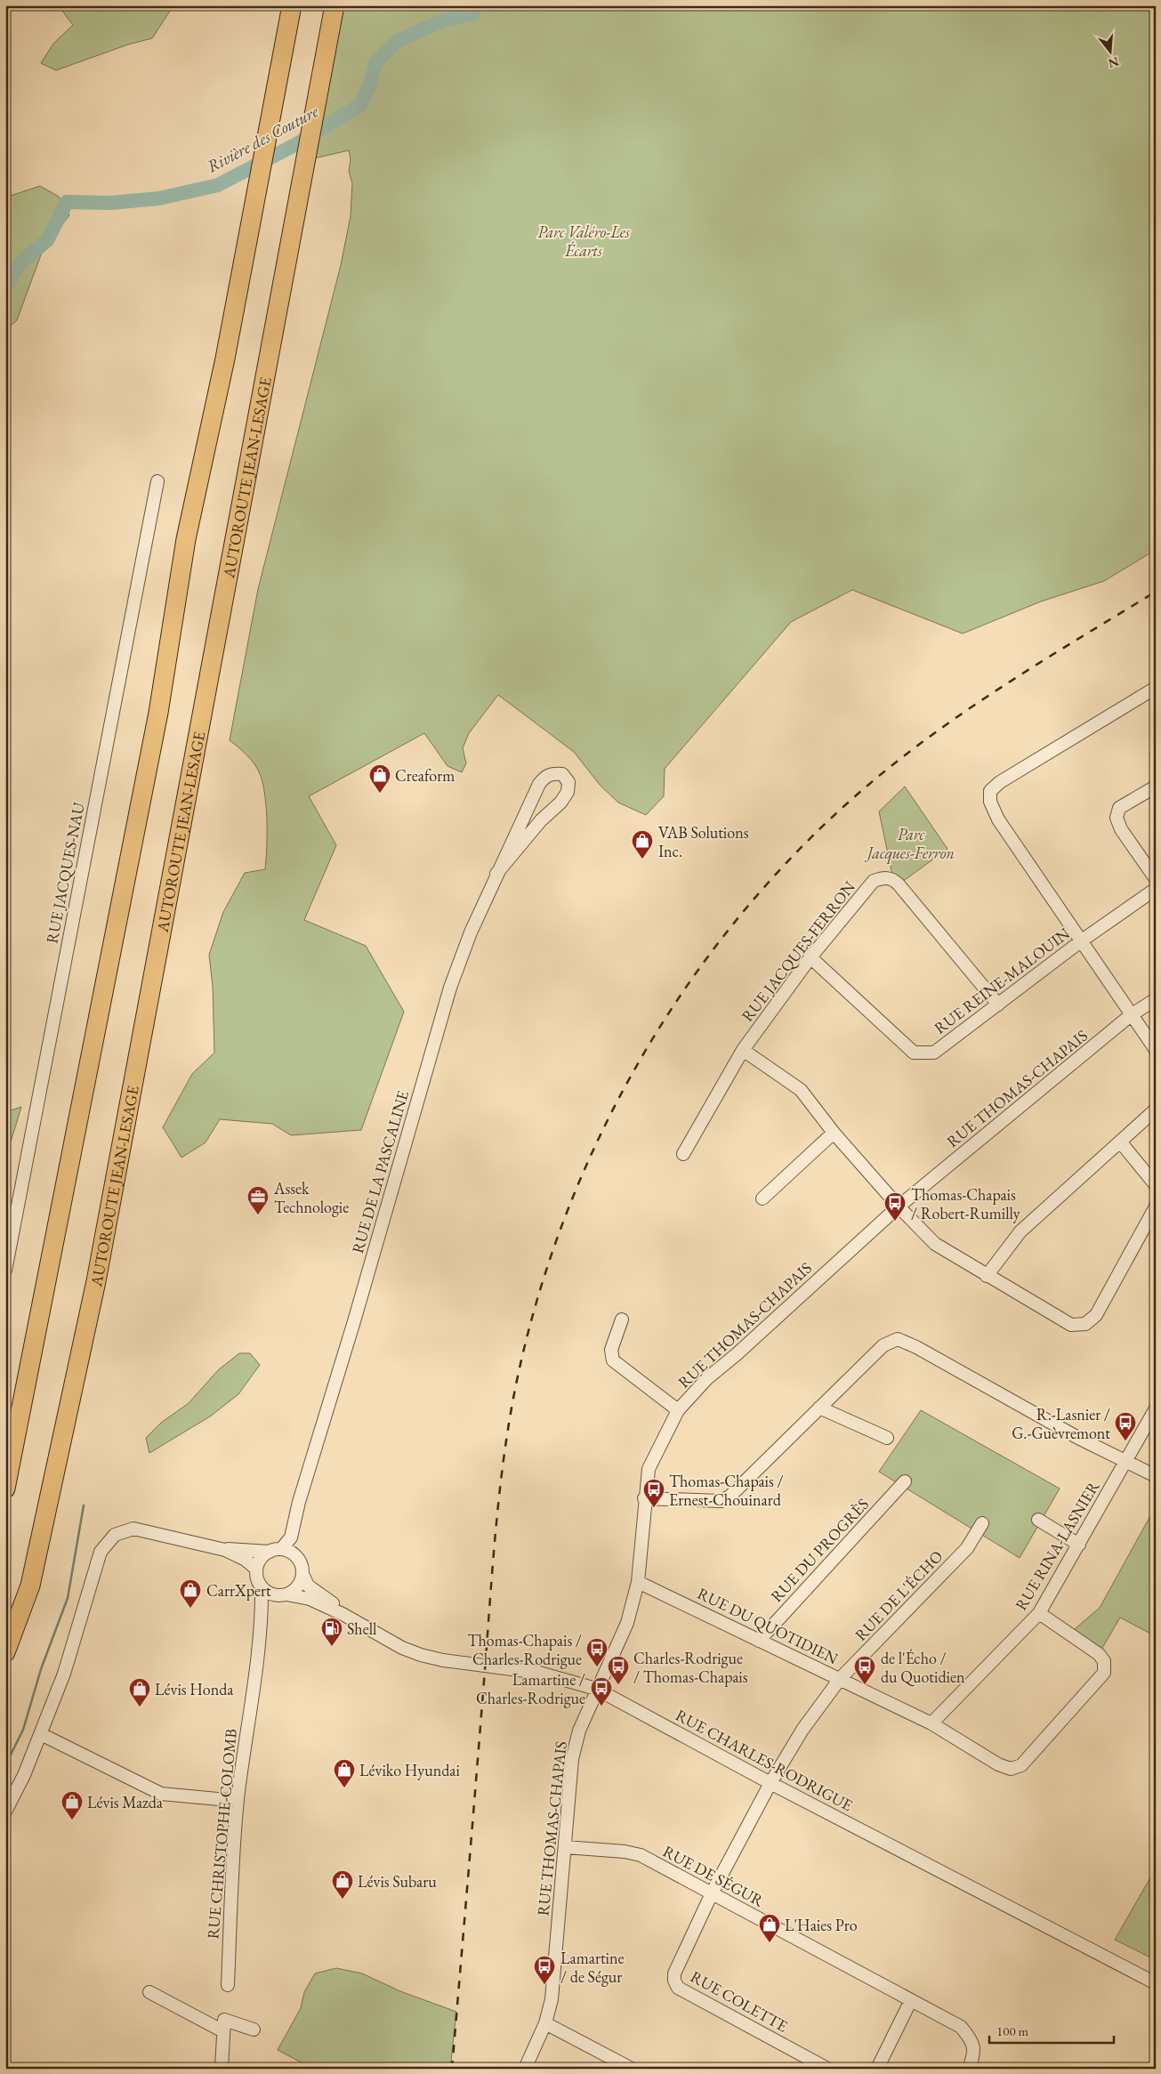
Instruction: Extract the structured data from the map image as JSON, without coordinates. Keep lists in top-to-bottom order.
{
  "streets": {
    "highway": ["AUTOROUTE JEAN-LESAGE"],
    "street": [
      "RUE JACQUES-NAU",
      "RUE JACQUES-FERRON",
      "RUE REINE-MALOUIN",
      "RUE THOMAS-CHAPAIS",
      "RUE DE LA PASCALINE",
      "RUE RINA-LASNIER",
      "RUE DU PROGRÈS",
      "RUE DE L'ÉCHO",
      "RUE DU QUOTIDIEN",
      "RUE CHARLES-RODRIGUE",
      "RUE CHRISTOPHE-COLOMB",
      "RUE DE SÉGUR",
      "RUE COLETTE"
    ]
  },
  "crossings": [
    ["RUE JACQUES-FERRON", "RUE REINE-MALOUIN"],
    ["RUE THOMAS-CHAPAIS", "RUE DU QUOTIDIEN"],
    ["RUE THOMAS-CHAPAIS", "RUE CHARLES-RODRIGUE"],
    ["RUE THOMAS-CHAPAIS", "RUE DE SÉGUR"],
    ["RUE DE LA PASCALINE", "RUE CHARLES-RODRIGUE"],
    ["RUE DE LA PASCALINE", "RUE CHRISTOPHE-COLOMB"],
    ["RUE RINA-LASNIER", "RUE DU QUOTIDIEN"],
    ["RUE DU PROGRÈS", "RUE DU QUOTIDIEN"],
    ["RUE DE L'ÉCHO", "RUE DU QUOTIDIEN"],
    ["RUE DE L'ÉCHO", "RUE CHARLES-RODRIGUE"],
    ["RUE DE L'ÉCHO", "RUE DE SÉGUR"],
    ["RUE DE L'ÉCHO", "RUE COLETTE"],
    ["RUE CHARLES-RODRIGUE", "RUE CHRISTOPHE-COLOMB"],
    ["RUE DE SÉGUR", "RUE COLETTE"]
  ],
  "water": ["Rivière des Couture"],
  "parks": ["Parc Valéro-Les Écarts", "Parc Jacques-Ferron"],
  "places": {
    "shop": [
      "Creaform",
      "VAB Solutions Inc.",
      "CarrXpert",
      "Lévis Honda",
      "Léviko Hyundai",
      "Lévis Mazda",
      "Lévis Subaru",
      "L'Haies Pro"
    ],
    "office": ["Assek Technologie"],
    "bus stop": [
      "Thomas-Chapais / Robert-Rumilly",
      "R.-Lasnier / G.-Guèvremont",
      "Thomas-Chapais / Ernest-Chouinard",
      "Thomas-Chapais / Charles-Rodrigue",
      "Charles-Rodrigue / Thomas-Chapais",
      "de l'Écho / du Quotidien",
      "Lamartine / Charles-Rodrigue",
      "Lamartine / de Ségur"
    ],
    "fuel station": ["Shell"]
  },
  "scale_bar": "100 m",
  "north": "bottom"
}
